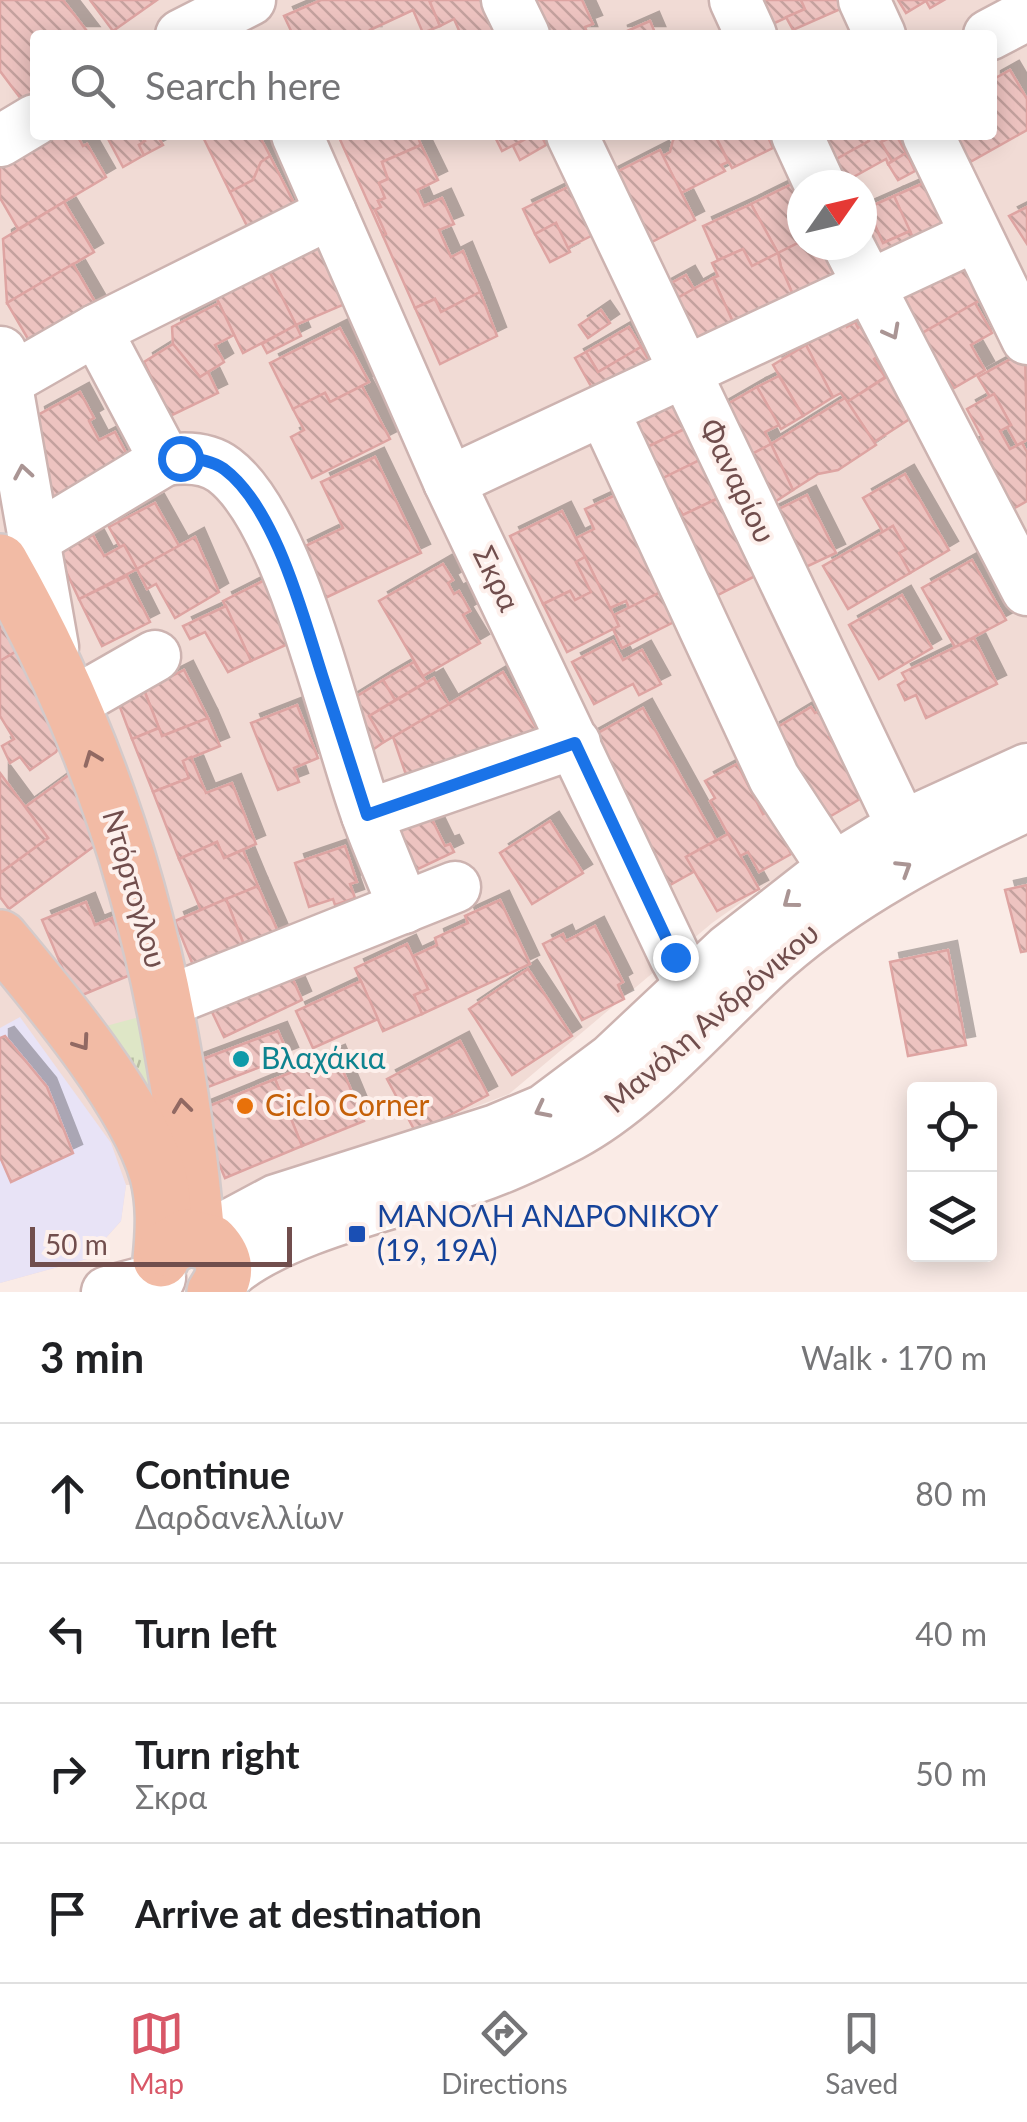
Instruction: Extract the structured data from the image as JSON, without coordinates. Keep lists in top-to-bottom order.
{
  "streets": {
    "main road": ["Ντόρτογλου"],
    "street": ["Φαναρίου", "Σκρα", "Μανόλη Ανδρόνικου"]
  },
  "crossings": [
    ["Φαναρίου", "Μανόλη Ανδρόνικου"],
    ["Σκρα", "Μανόλη Ανδρόνικου"],
    ["Ντόρτογλου", "Μανόλη Ανδρόνικου"]
  ],
  "places": {
    "other": ["Βλαχάκια", "Ciclo Corner"],
    "transit": ["ΜΑΝΟΛΗ ΑΝΔΡΟΝΙΚΟΥ (19, 19Α)"]
  },
  "scale_bar": "50 m",
  "north": "top right",
  "page": {
    "search": "Search here",
    "scale": "50 m",
    "heading": ["3 min", "Walk · 170 m"],
    "list": [
      ["Continue", "Δαρδανελλίων", "80 m"],
      ["Turn left", "40 m"],
      ["Turn right", "Σκρα", "50 m"],
      "Arrive at destination"
    ],
    "nav": ["Map", "Directions", "Saved"]
  }
}
